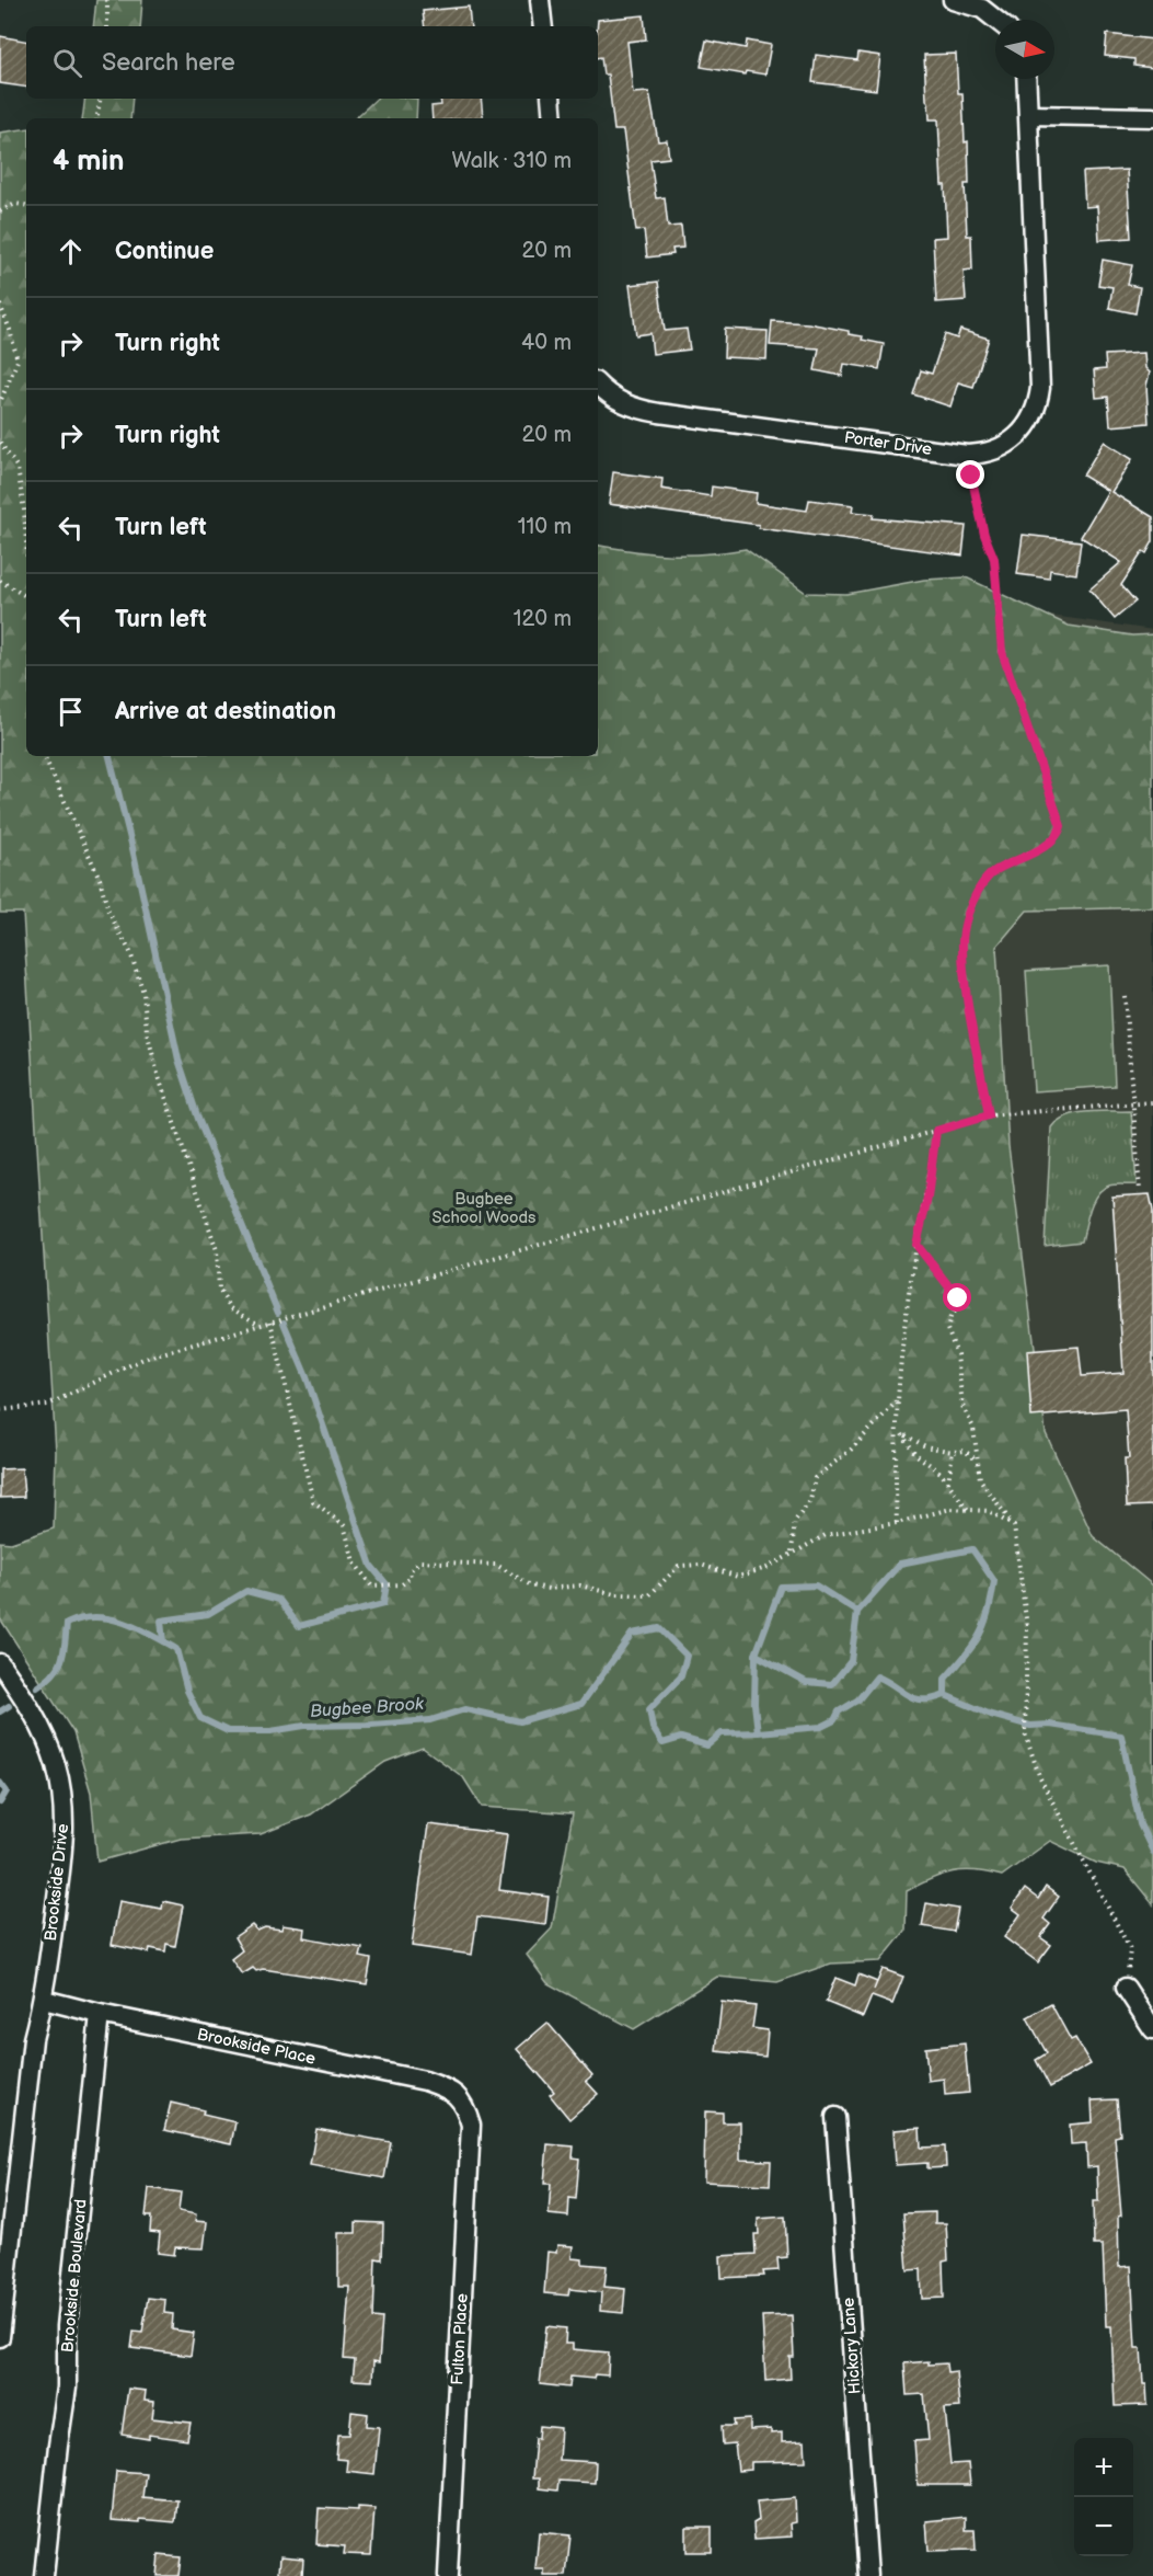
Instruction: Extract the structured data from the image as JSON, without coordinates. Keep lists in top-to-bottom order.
{
  "streets": {
    "street": [
      "Porter Drive",
      "Brookside Drive",
      "Brookside Place",
      "Brookside Boulevard",
      "Fulton Place",
      "Hickory Lane"
    ]
  },
  "crossings": [
    ["Brookside Drive", "Brookside Place"],
    ["Brookside Place", "Brookside Boulevard"],
    ["Brookside Place", "Fulton Place"]
  ],
  "water": ["Bugbee Brook"],
  "parks": ["Bugbee School Woods"],
  "north": "right",
  "page": {
    "search": "Search here",
    "heading": ["4 min", "Walk · 310 m"],
    "list": [
      ["Continue", "20 m"],
      ["Turn right", "40 m"],
      ["Turn right", "20 m"],
      ["Turn left", "110 m"],
      ["Turn left", "120 m"],
      "Arrive at destination"
    ],
    "map_buttons": ["+", "−"]
  }
}
